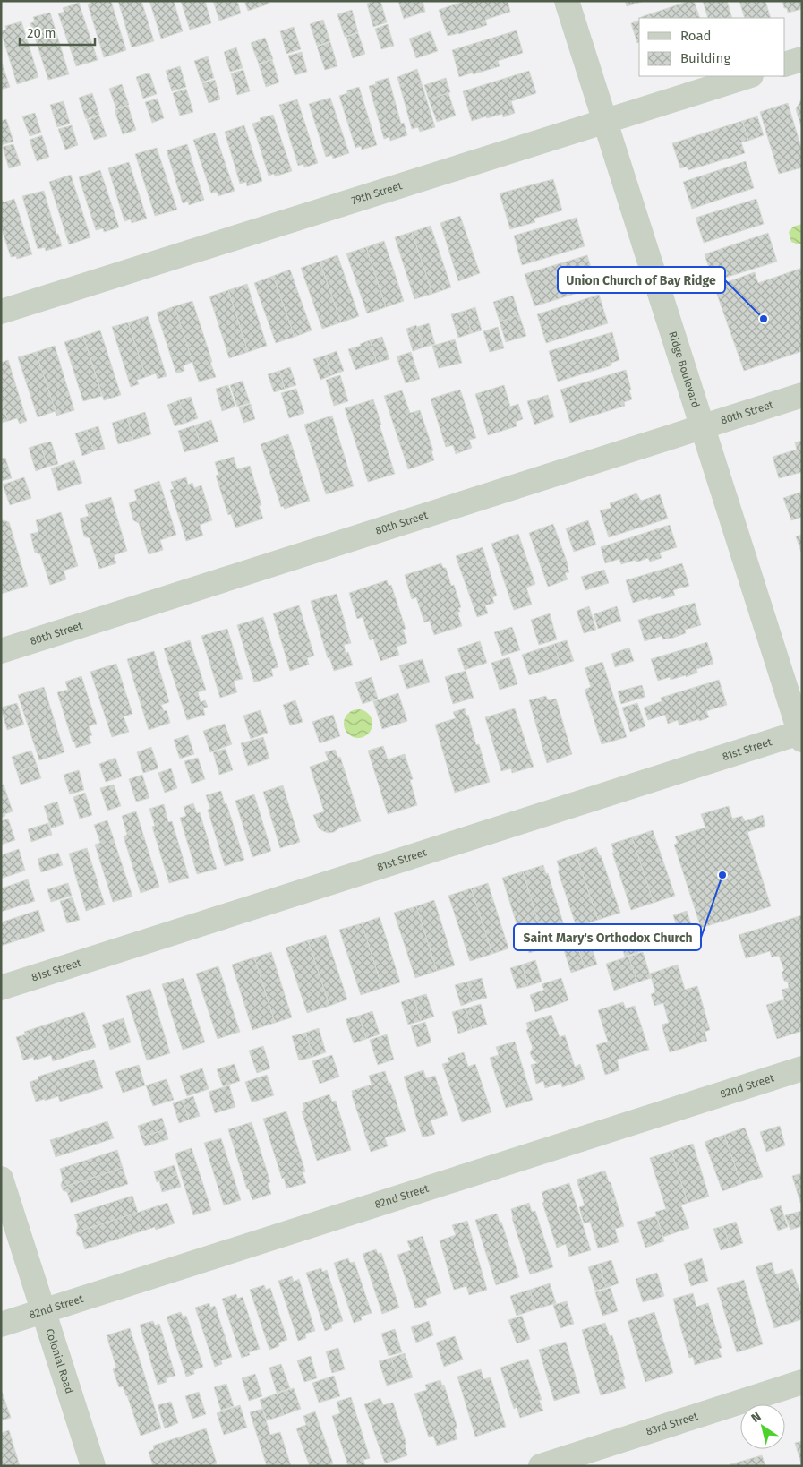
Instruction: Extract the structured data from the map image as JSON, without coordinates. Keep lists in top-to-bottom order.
{
  "streets": {
    "street": [
      "79th Street",
      "Ridge Boulevard",
      "80th Street",
      "81st Street",
      "82nd Street",
      "Colonial Road",
      "83rd Street"
    ]
  },
  "crossings": [
    ["79th Street", "Ridge Boulevard"],
    ["Ridge Boulevard", "80th Street"],
    ["Ridge Boulevard", "81st Street"],
    ["82nd Street", "Colonial Road"]
  ],
  "places": ["Union Church of Bay Ridge", "Saint Mary's Orthodox Church"],
  "legend": ["Road", "Building"],
  "scale_bar": "20 m",
  "north": "top left"
}
